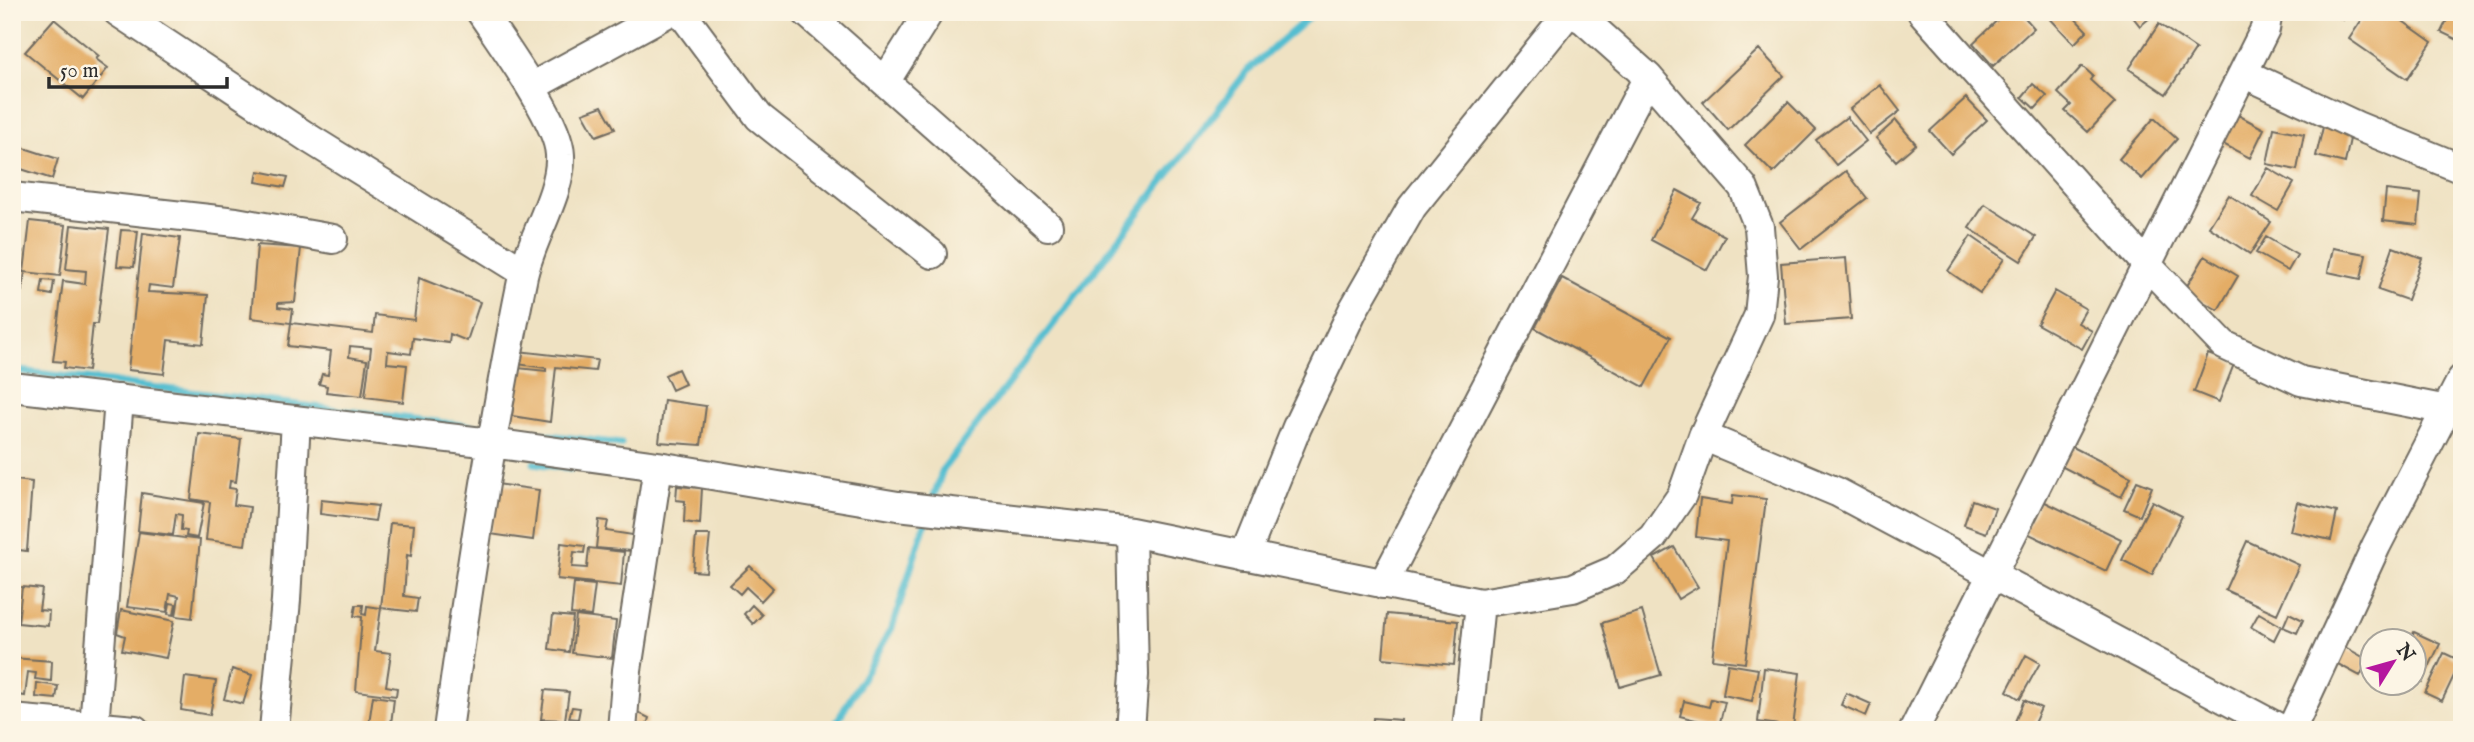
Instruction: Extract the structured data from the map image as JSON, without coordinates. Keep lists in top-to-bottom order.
{
  "scale_bar": "50 m",
  "north": "top right"
}
